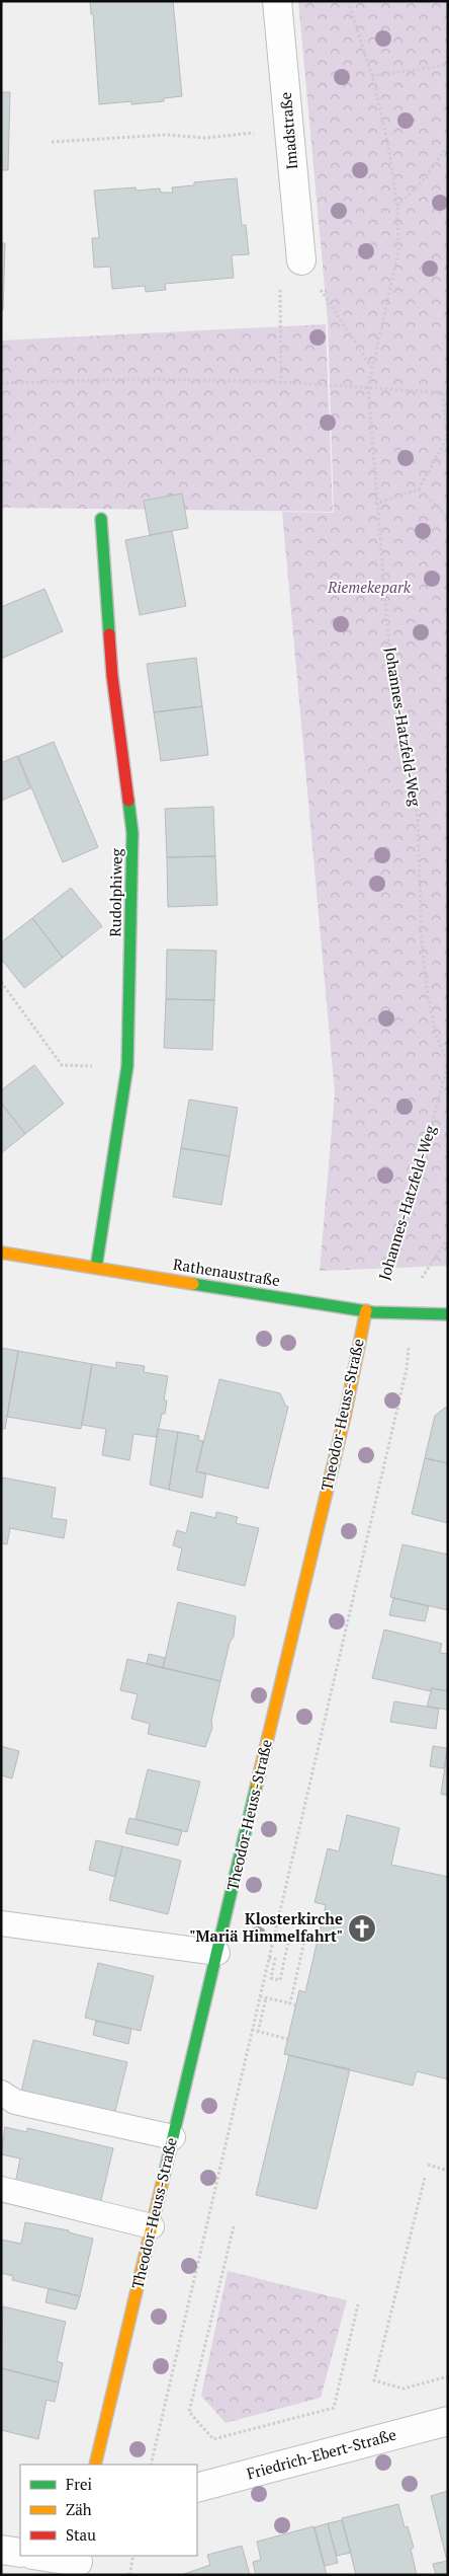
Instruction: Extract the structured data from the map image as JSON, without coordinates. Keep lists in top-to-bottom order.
{
  "streets": {
    "street": [
      "Imadstraße",
      "Rudolphiweg",
      "Rathenaustraße",
      "Theodor-Heuss-Straße",
      "Friedrich-Ebert-Straße"
    ],
    "path": ["Johannes-Hatzfeld-Weg"]
  },
  "crossings": [
    ["Johannes-Hatzfeld-Weg", "Rathenaustraße"],
    ["Johannes-Hatzfeld-Weg", "Theodor-Heuss-Straße"],
    ["Rudolphiweg", "Rathenaustraße"],
    ["Rathenaustraße", "Theodor-Heuss-Straße"]
  ],
  "parks": ["Riemekepark"],
  "places": {
    "church": ["Klosterkirche \"Mariä Himmelfahrt\""]
  },
  "legend": ["Frei", "Zäh", "Stau"]
}
